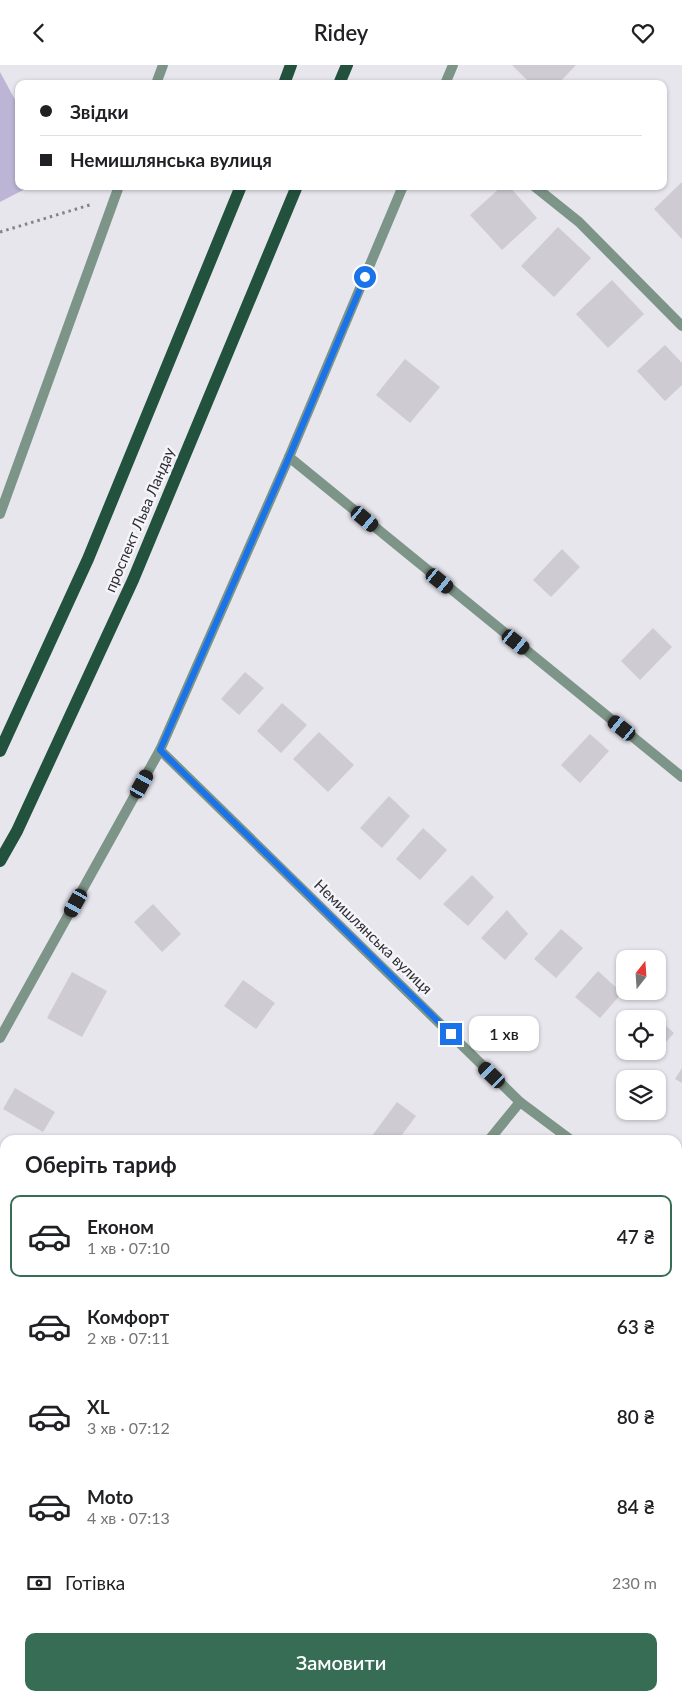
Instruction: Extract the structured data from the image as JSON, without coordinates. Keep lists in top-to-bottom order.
{
  "streets": {
    "main road": ["проспект Льва Ландау"],
    "street": ["Немишлянська вулиця"]
  },
  "north": "top",
  "page": {
    "header": "Ridey",
    "banner": ["Звідки", "Немишлянська вулиця"],
    "bubble": "1 хв",
    "heading": "Оберіть тариф",
    "list": [
      {
        "name": "Економ",
        "note": "1 хв · 07:10",
        "value": "47 ₴"
      },
      {
        "name": "Комфорт",
        "note": "2 хв · 07:11",
        "value": "63 ₴"
      },
      {
        "name": "XL",
        "note": "3 хв · 07:12",
        "value": "80 ₴"
      },
      {
        "name": "Moto",
        "note": "4 хв · 07:13",
        "value": "84 ₴"
      }
    ],
    "pay": ["Готівка", "230 m"],
    "buttons": "Замовити"
  }
}
